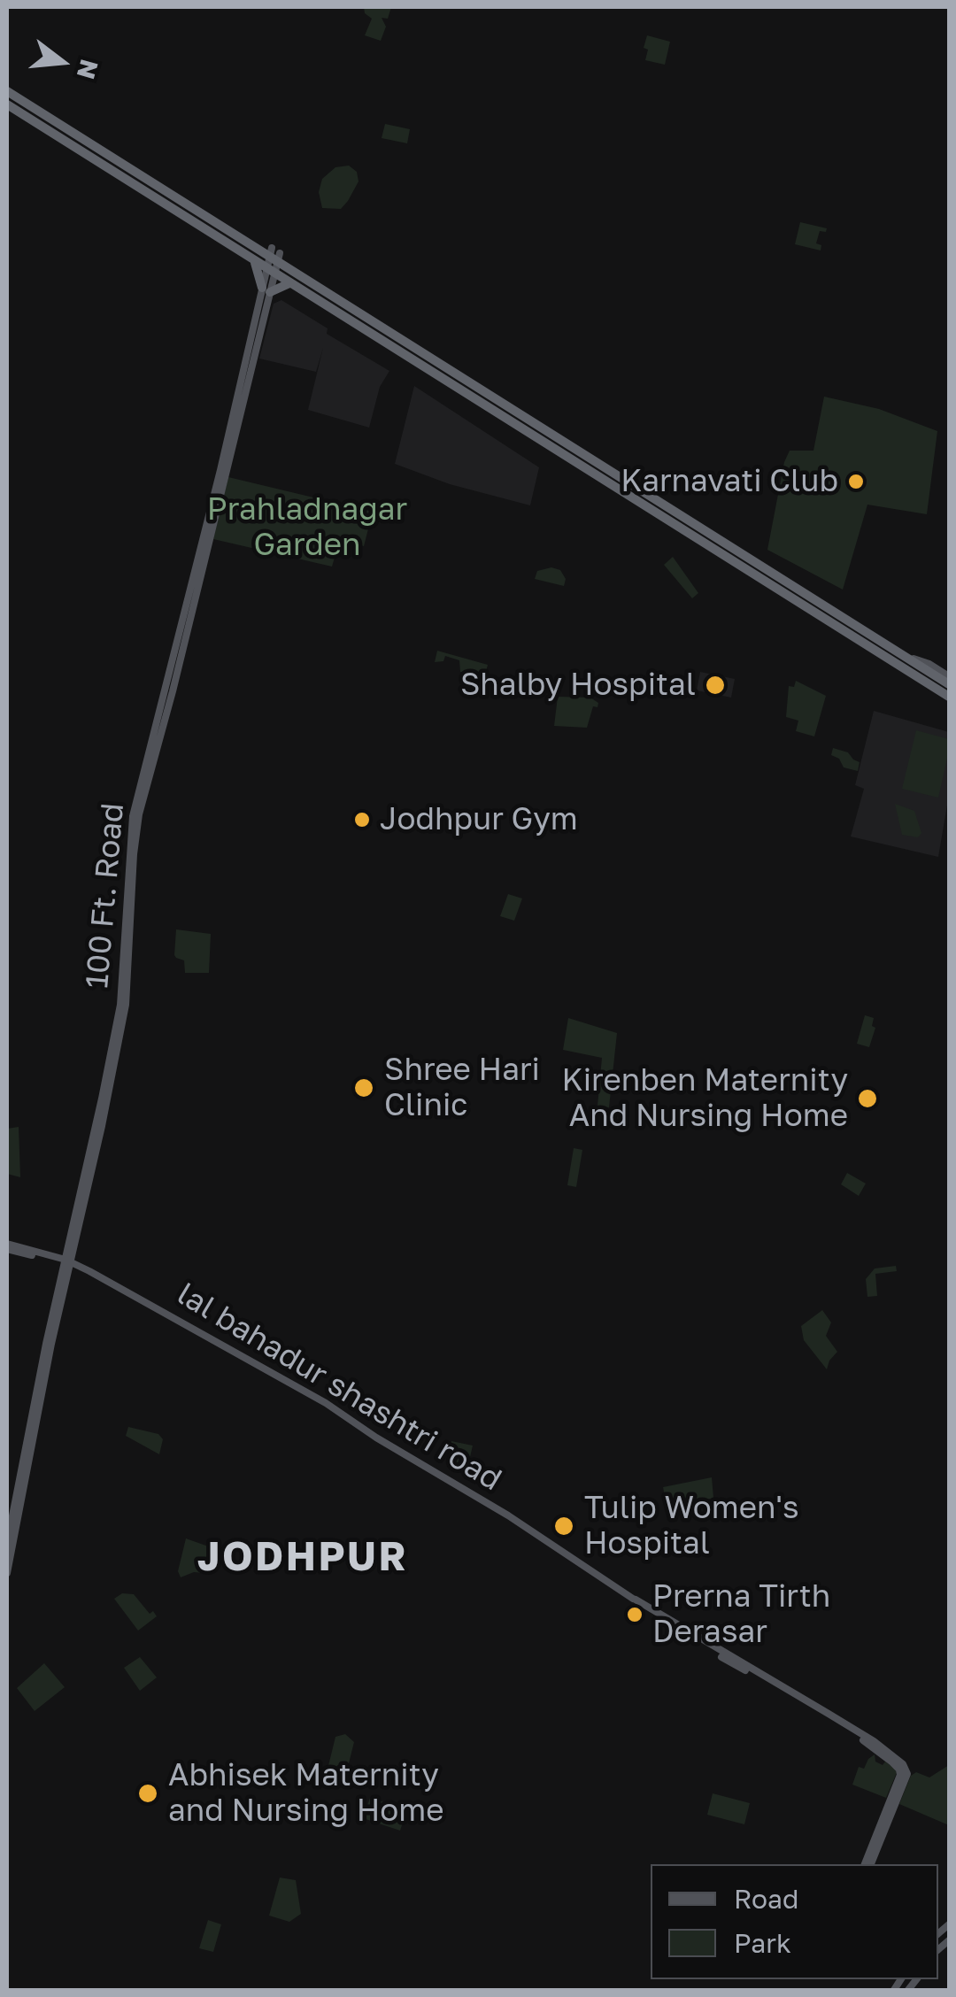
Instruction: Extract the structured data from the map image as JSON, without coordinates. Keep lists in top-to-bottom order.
{
  "streets": {
    "main road": ["100 Ft. Road", "lal bahadur shashtri road"]
  },
  "crossings": [
    ["100 Ft. Road", "lal bahadur shashtri road"]
  ],
  "districts": ["JODHPUR"],
  "parks": ["Prahladnagar Garden"],
  "places": [
    "Karnavati Club",
    "Shalby Hospital",
    "Jodhpur Gym",
    "Shree Hari Clinic",
    "Kirenben Maternity And Nursing Home",
    "Tulip Women's Hospital",
    "Prerna Tirth Derasar",
    "Abhisek Maternity and Nursing Home"
  ],
  "legend": ["Road", "Park"],
  "north": "right"
}
